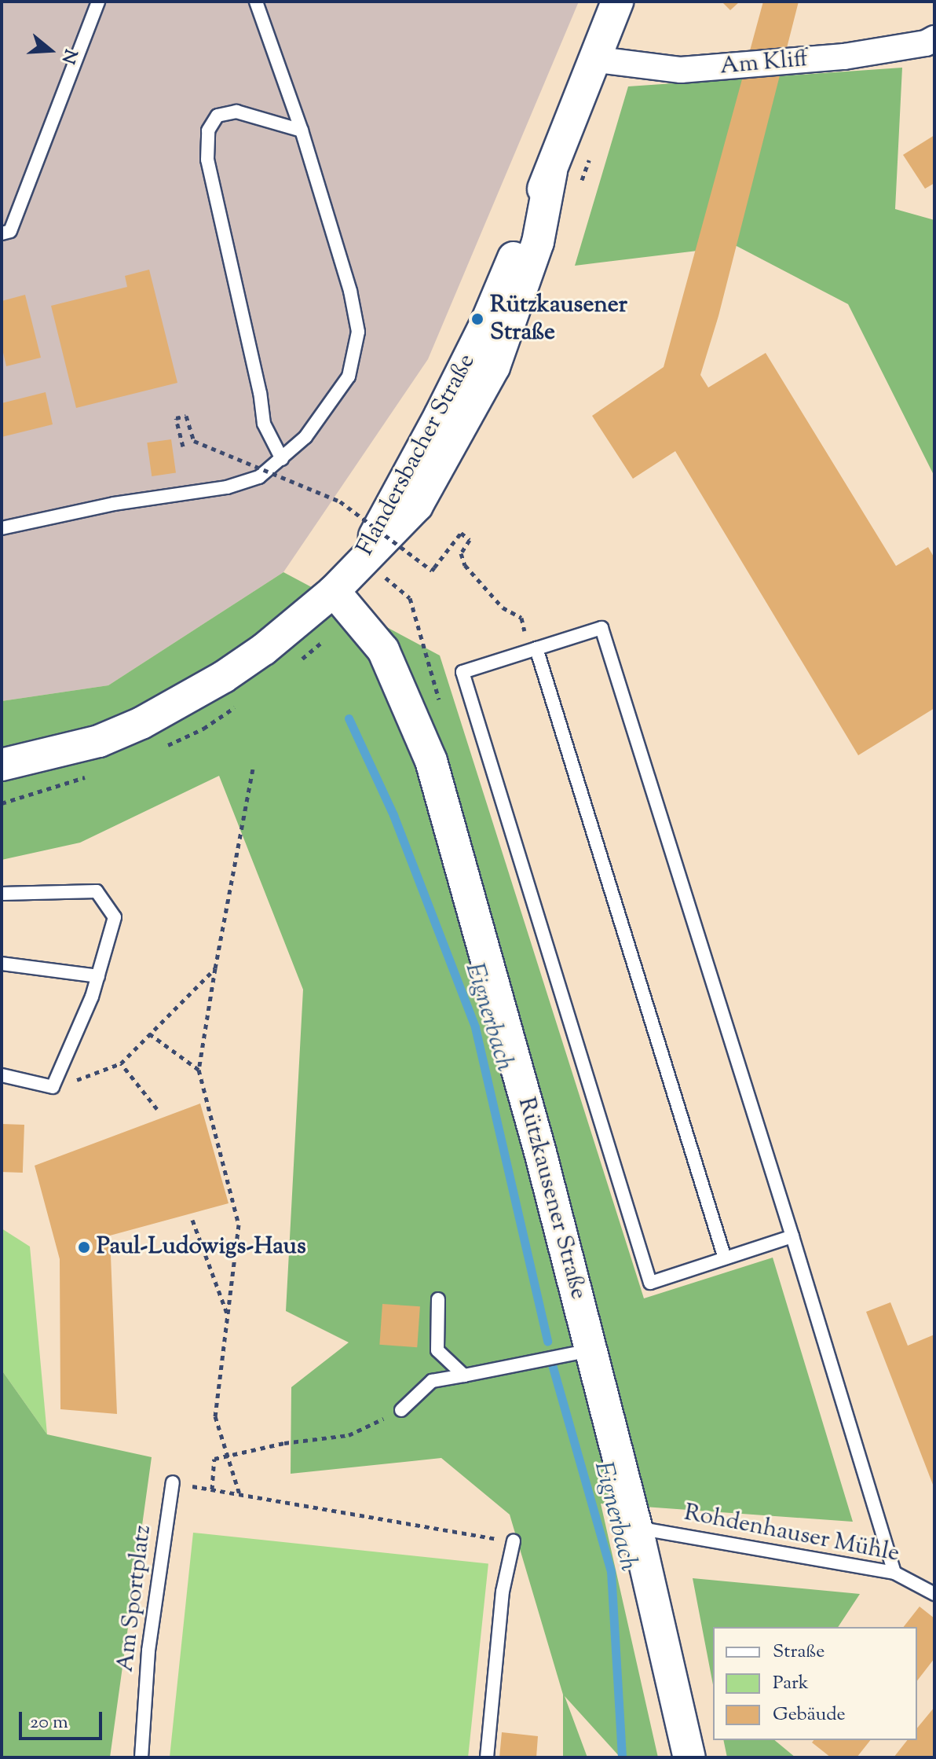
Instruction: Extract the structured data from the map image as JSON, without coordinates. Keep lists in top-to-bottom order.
{
  "streets": {
    "street": ["Am Kliff", "Flandersbacher Straße", "Rützkausener Straße"],
    "lane": ["Rohdenhauser Mühle", "Am Sportplatz"]
  },
  "crossings": [
    ["Am Kliff", "Flandersbacher Straße"],
    ["Flandersbacher Straße", "Rützkausener Straße"],
    ["Rützkausener Straße", "Rohdenhauser Mühle"]
  ],
  "water": ["Eignerbach"],
  "places": ["Rützkausener Straße", "Paul-Ludowigs-Haus"],
  "legend": ["Straße", "Park", "Gebäude"],
  "scale_bar": "20 m",
  "north": "right"
}
